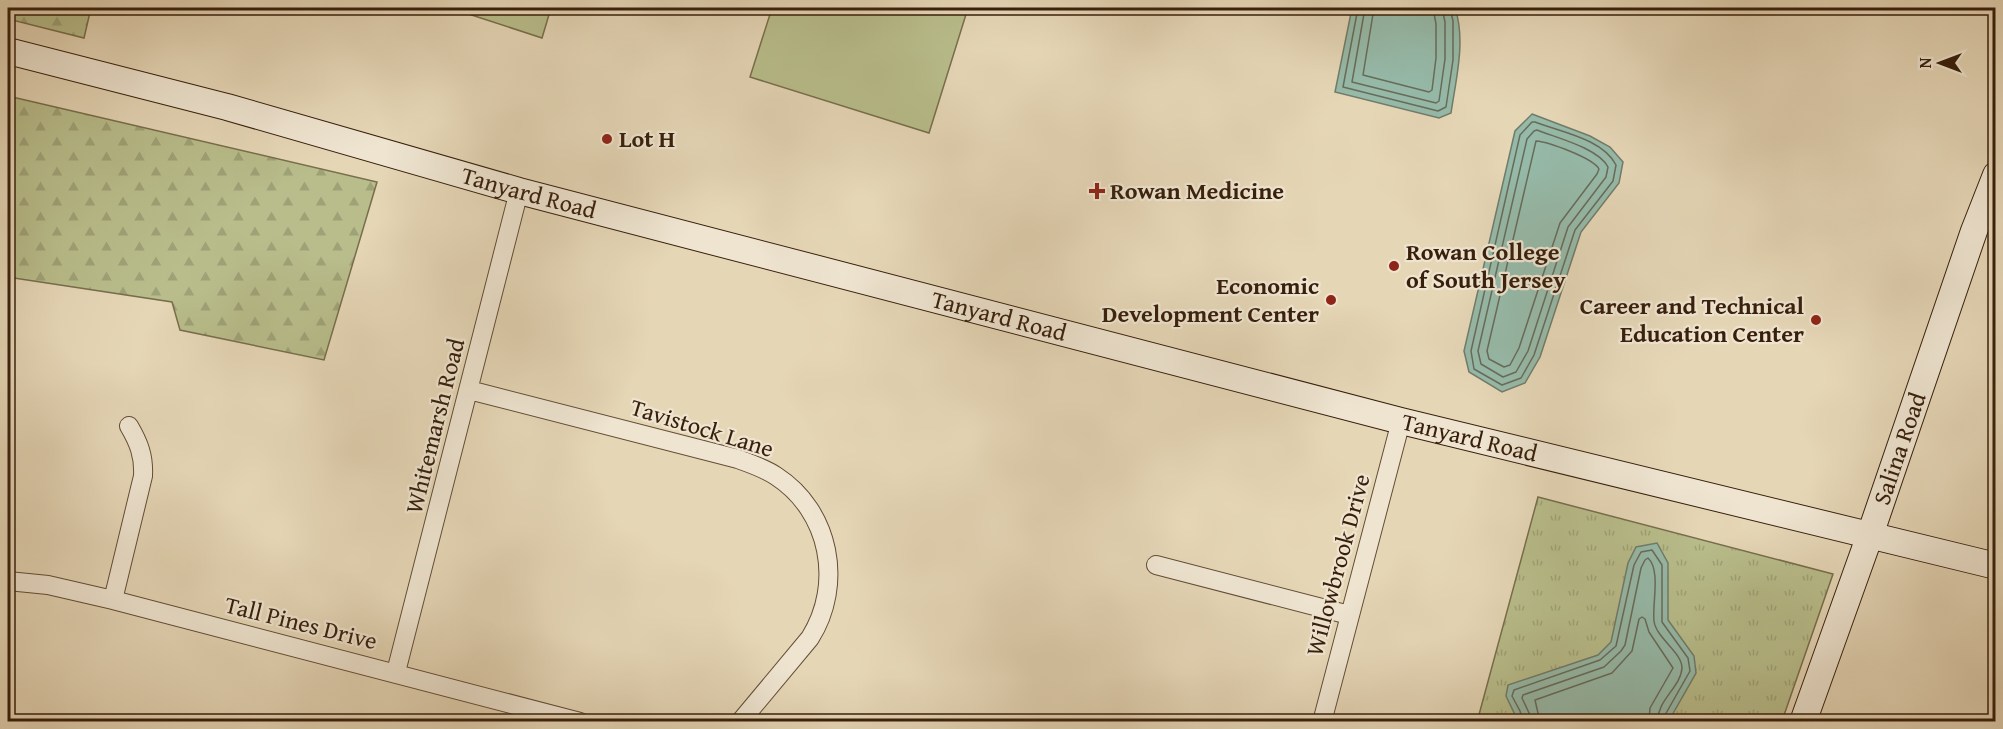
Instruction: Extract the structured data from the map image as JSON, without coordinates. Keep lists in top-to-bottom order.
{
  "streets": {
    "street": [
      "Tanyard Road",
      "Whitemarsh Road",
      "Tavistock Lane",
      "Salina Road",
      "Willowbrook Drive",
      "Tall Pines Drive"
    ]
  },
  "crossings": [
    ["Tanyard Road", "Whitemarsh Road"],
    ["Tanyard Road", "Salina Road"],
    ["Tanyard Road", "Willowbrook Drive"],
    ["Whitemarsh Road", "Tavistock Lane"],
    ["Whitemarsh Road", "Tall Pines Drive"]
  ],
  "places": {
    "other": [
      "Lot H",
      "Rowan College of South Jersey",
      "Economic Development Center",
      "Career and Technical Education Center"
    ],
    "health": ["Rowan Medicine"]
  },
  "north": "left"
}
